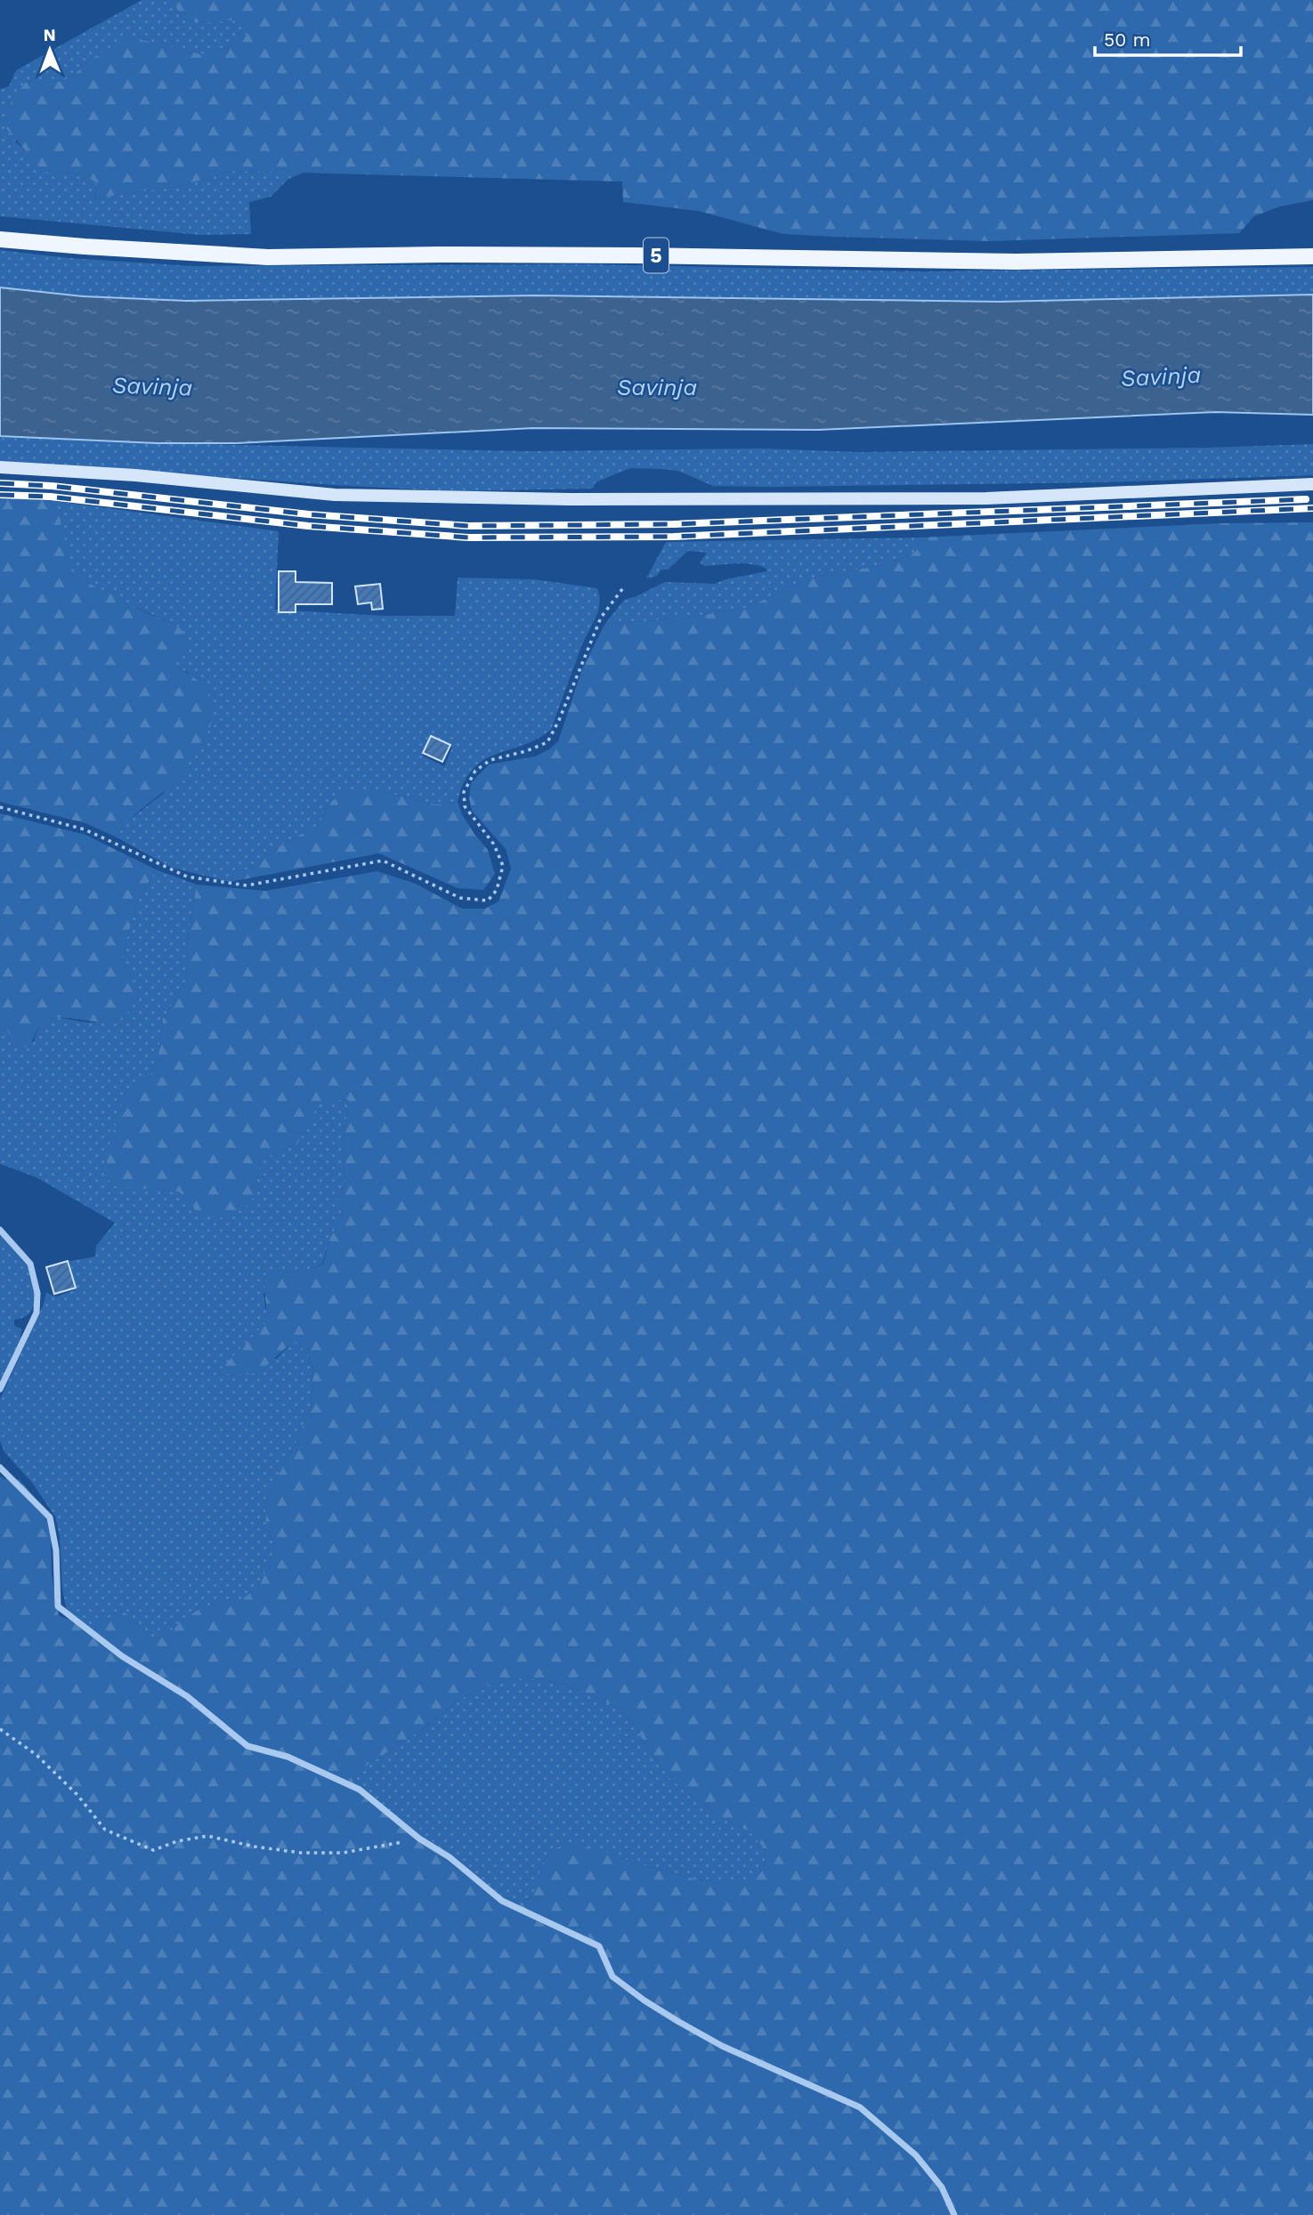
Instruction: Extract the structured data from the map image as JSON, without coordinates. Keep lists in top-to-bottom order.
{
  "streets": {
    "main road": ["5"]
  },
  "water": ["Savinja"],
  "scale_bar": "50 m",
  "north": "top"
}
